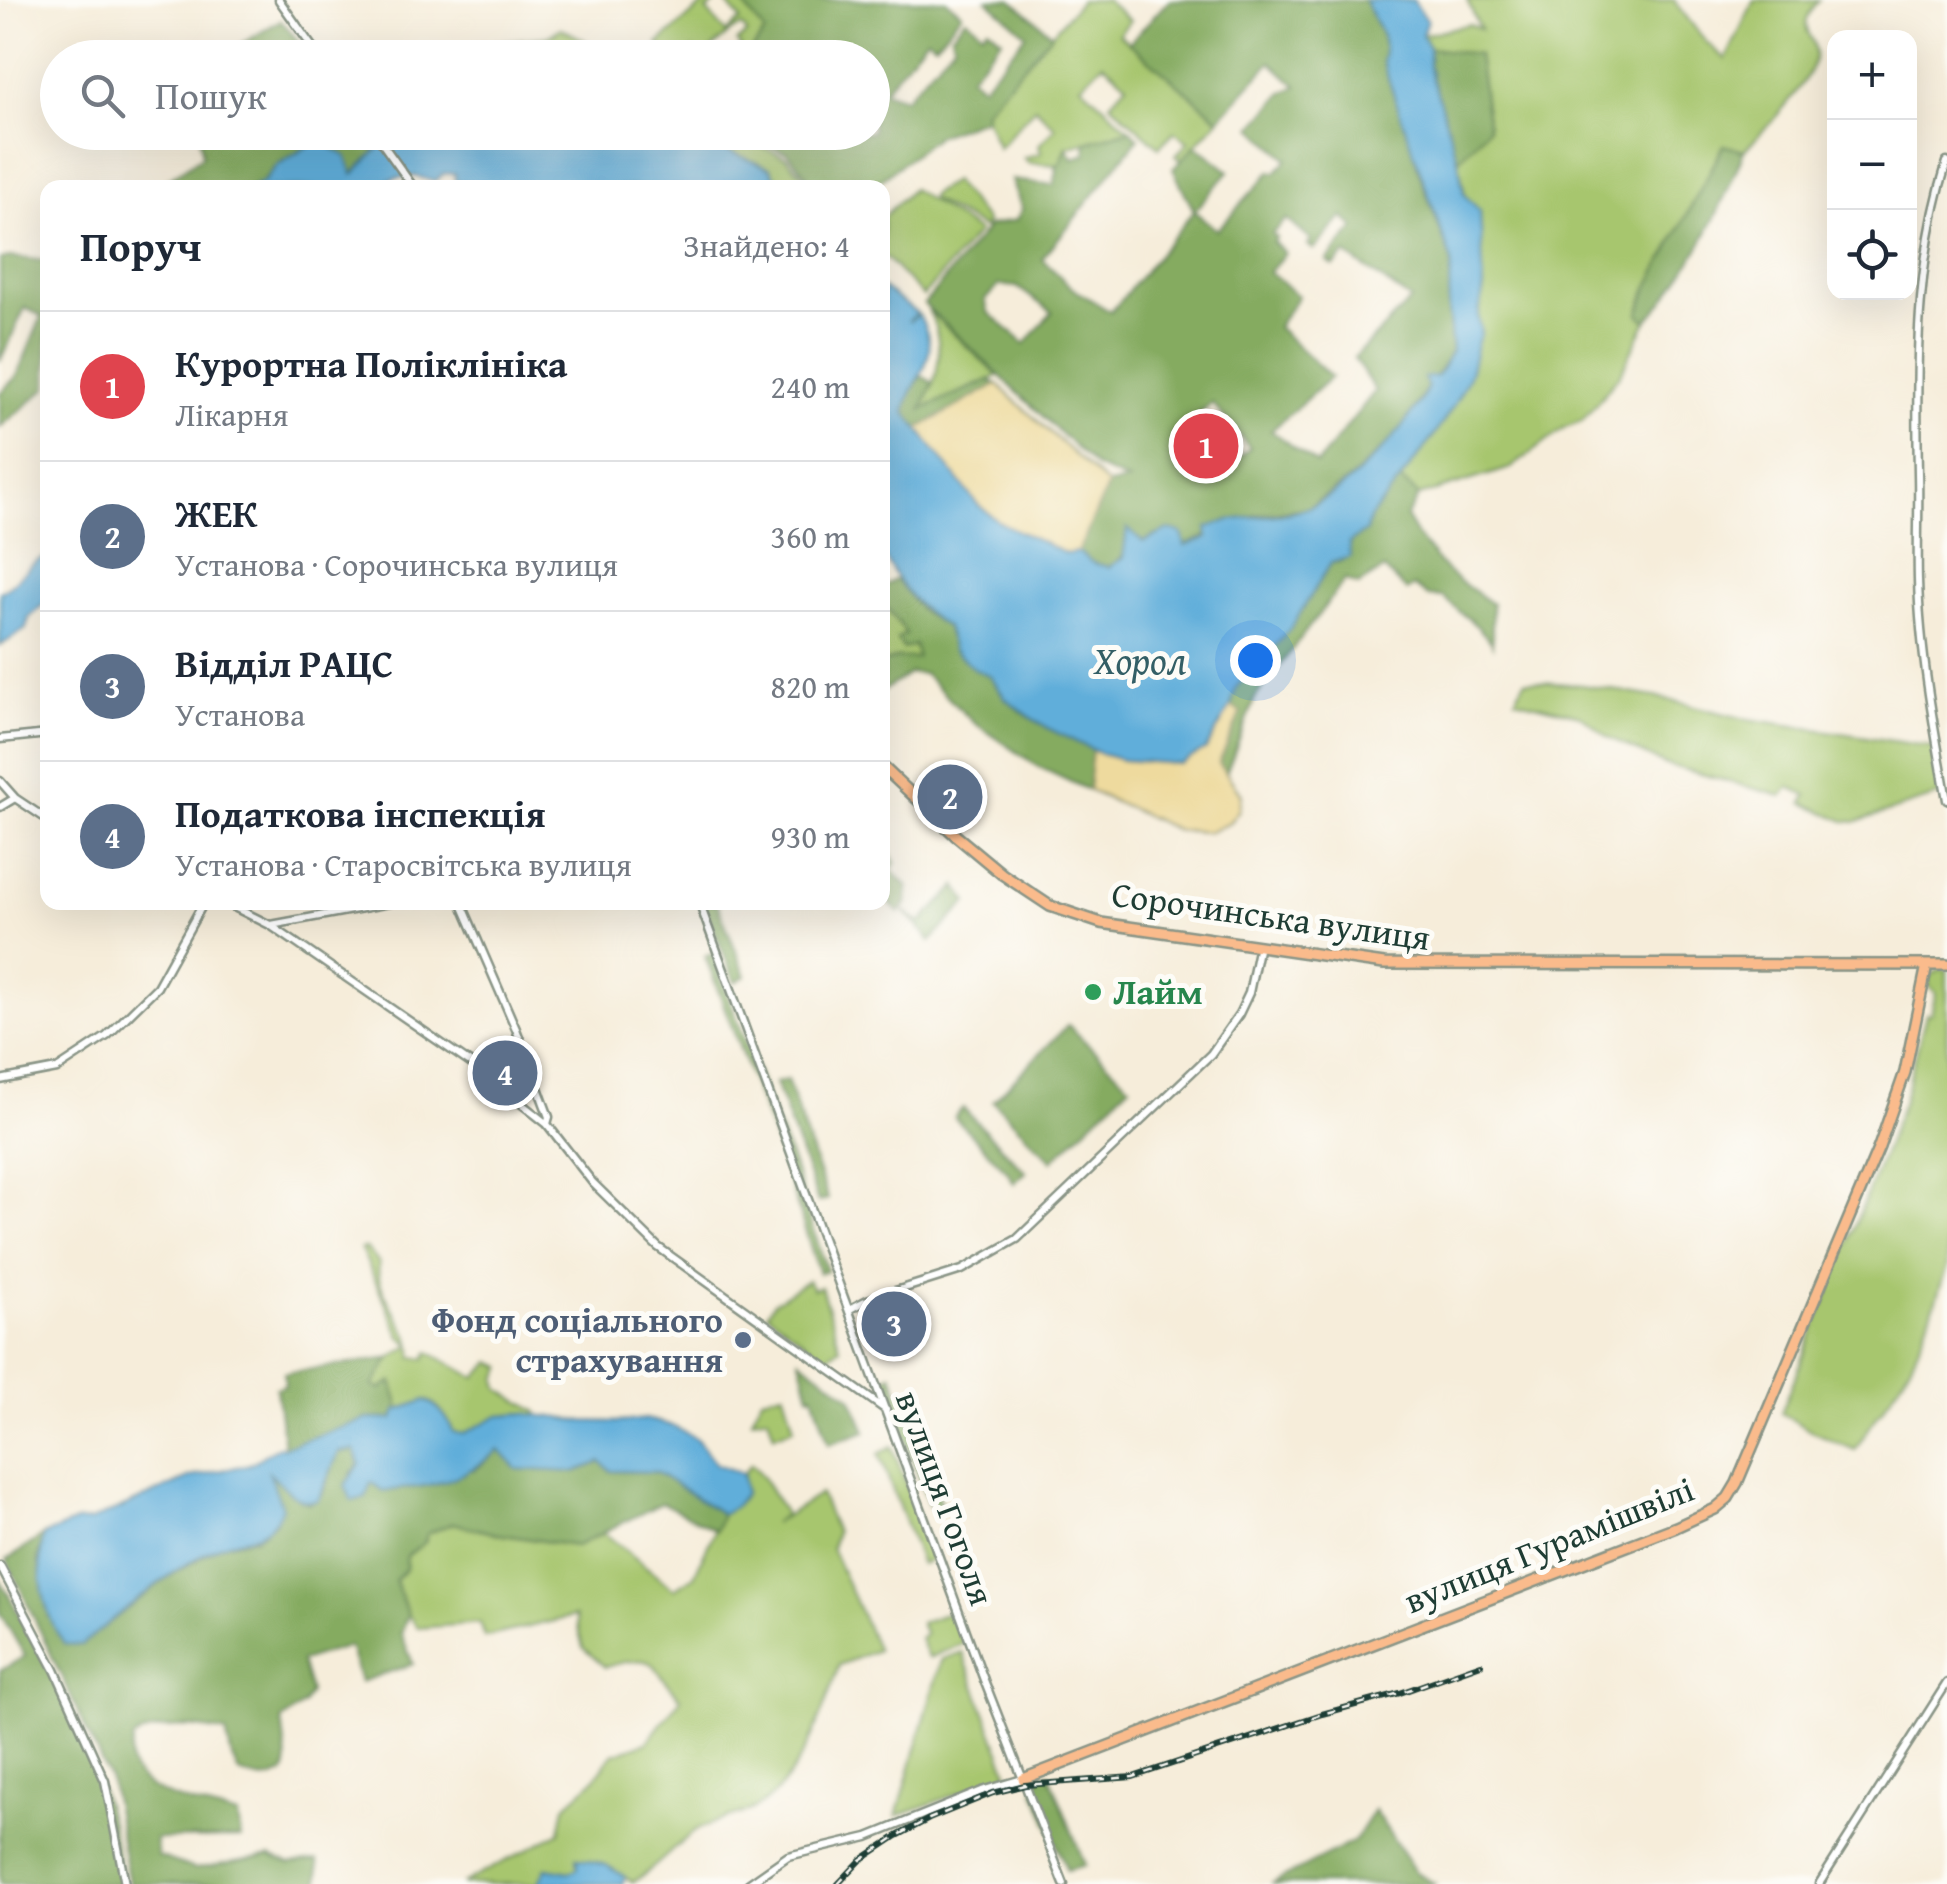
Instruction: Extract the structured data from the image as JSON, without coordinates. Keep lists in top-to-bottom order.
{
  "streets": {
    "main road": ["Сорочинська вулиця", "вулиця Гурамішвілі"],
    "street": ["вулиця Гоголя"]
  },
  "crossings": [
    ["Сорочинська вулиця", "вулиця Гурамішвілі"],
    ["вулиця Гоголя", "вулиця Гурамішвілі"]
  ],
  "water": ["Хорол"],
  "places": ["Лайм", "Фонд соціального страхування"],
  "page": {
    "map_buttons": ["+", "−"],
    "search": "Пошук",
    "heading": ["Поруч", "Знайдено: 4"],
    "list": [
      {
        "mark": "1",
        "name": "Курортна Поліклініка",
        "note": "Лікарня",
        "value": "240 m"
      },
      {
        "mark": "2",
        "name": "ЖЕК",
        "note": "Установа · Сорочинська вулиця",
        "value": "360 m"
      },
      {
        "mark": "3",
        "name": "Відділ РАЦС",
        "note": "Установа",
        "value": "820 m"
      },
      {
        "mark": "4",
        "name": "Податкова інспекція",
        "note": "Установа · Старосвітська вулиця",
        "value": "930 m"
      }
    ],
    "pins": [
      "1",
      "2",
      "4",
      "3"
    ]
  }
}
